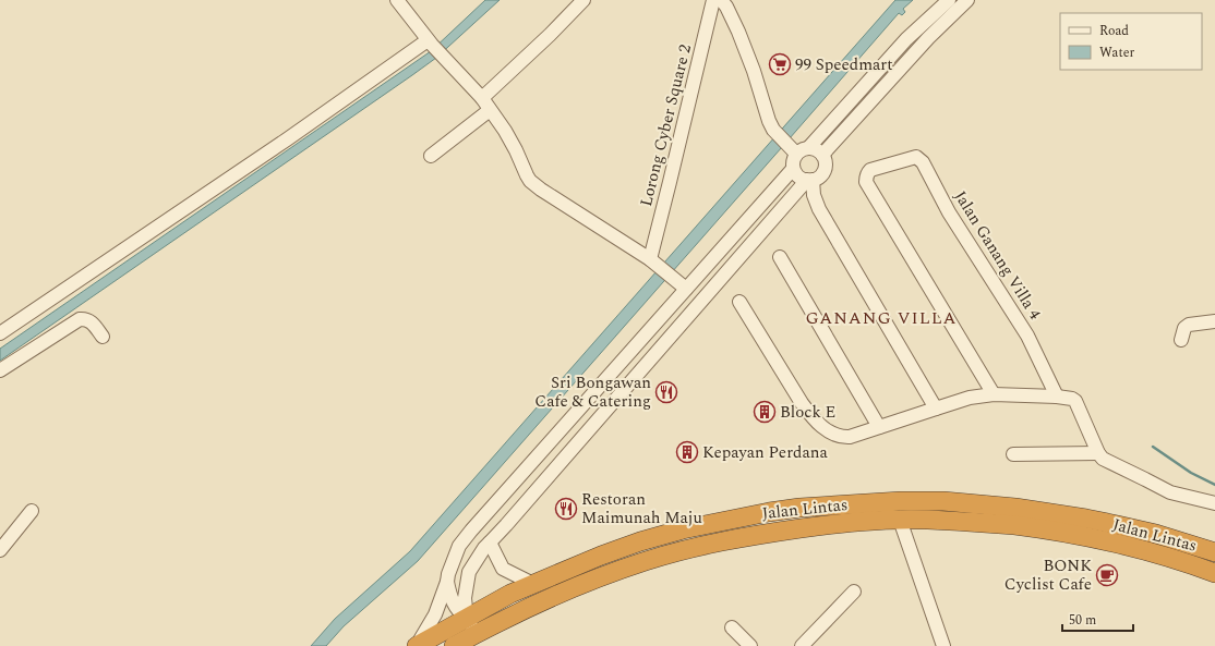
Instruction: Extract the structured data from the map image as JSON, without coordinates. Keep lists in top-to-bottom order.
{
  "streets": {
    "highway": ["Jalan Lintas"],
    "street": ["Lorong Cyber Square 2", "Jalan Ganang Villa 4"]
  },
  "districts": ["GANANG VILLA"],
  "places": {
    "supermarket": ["99 Speedmart"],
    "restaurant": ["Sri Bongawan Cafe & Catering", "Restoran Maimunah Maju"],
    "building": ["Block E", "Kepayan Perdana"],
    "cafe": ["BONK Cyclist Cafe"]
  },
  "legend": ["Road", "Water"],
  "scale_bar": "50 m"
}
